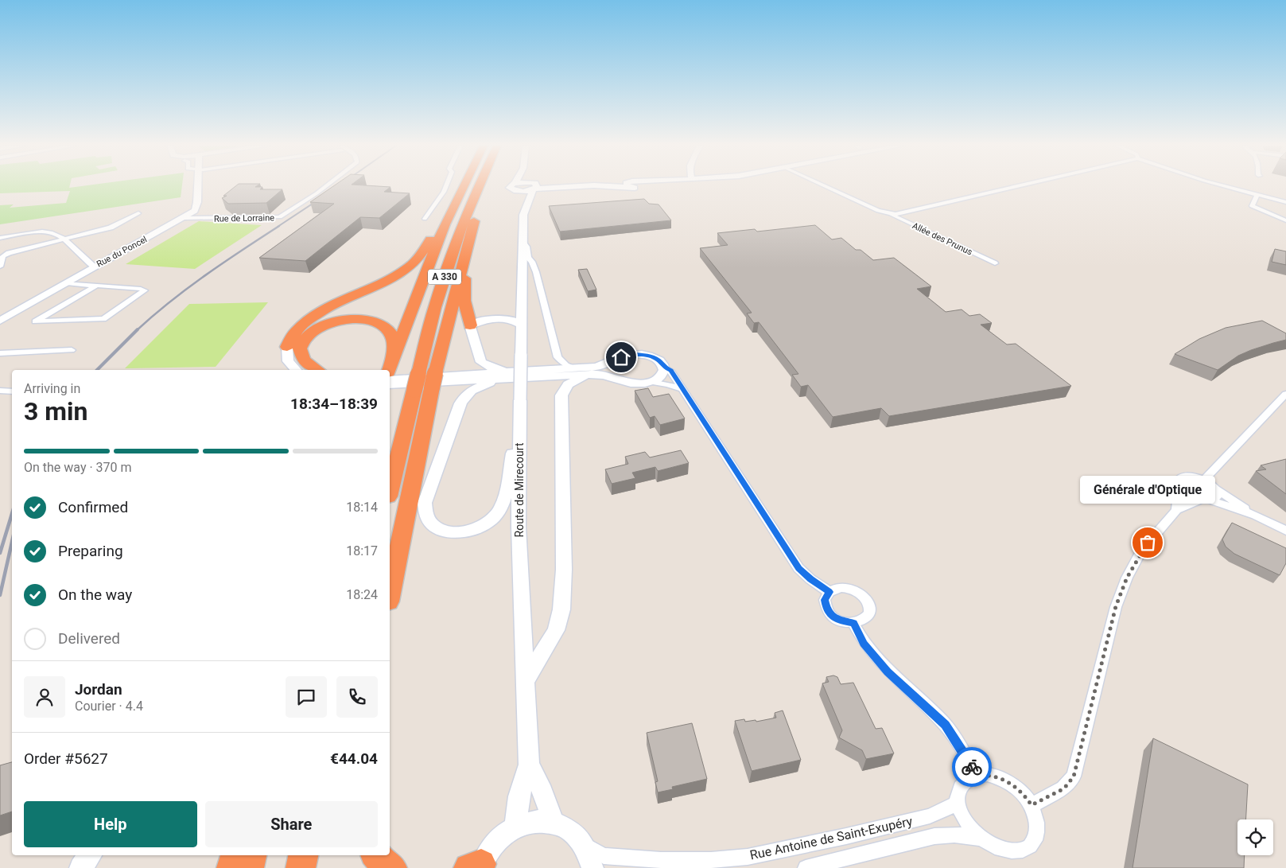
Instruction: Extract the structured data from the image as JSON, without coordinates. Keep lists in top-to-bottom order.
{
  "streets": {
    "highway": ["A 330"],
    "main road": ["Rue du Poncel", "Route de Mirecourt"],
    "street": ["Rue de Lorraine", "Allée des Prunus", "Rue Antoine de Saint-Exupéry"]
  },
  "crossings": [
    ["Rue de Lorraine", "Rue du Poncel"]
  ],
  "places": ["Générale d'Optique"],
  "page": {
    "heading": ["3 min", "Arriving in", "18:34–18:39"],
    "panel": [
      "Jordan",
      "Courier · 4.4",
      "Order #5627",
      "€44.04"
    ],
    "bar": "On the way · 370 m",
    "bubble": "Générale d'Optique",
    "list": [
      ["Confirmed", "18:14"],
      ["Preparing", "18:17"],
      ["On the way", "18:24"],
      "Delivered"
    ],
    "buttons": ["Help", "Share"]
  }
}
